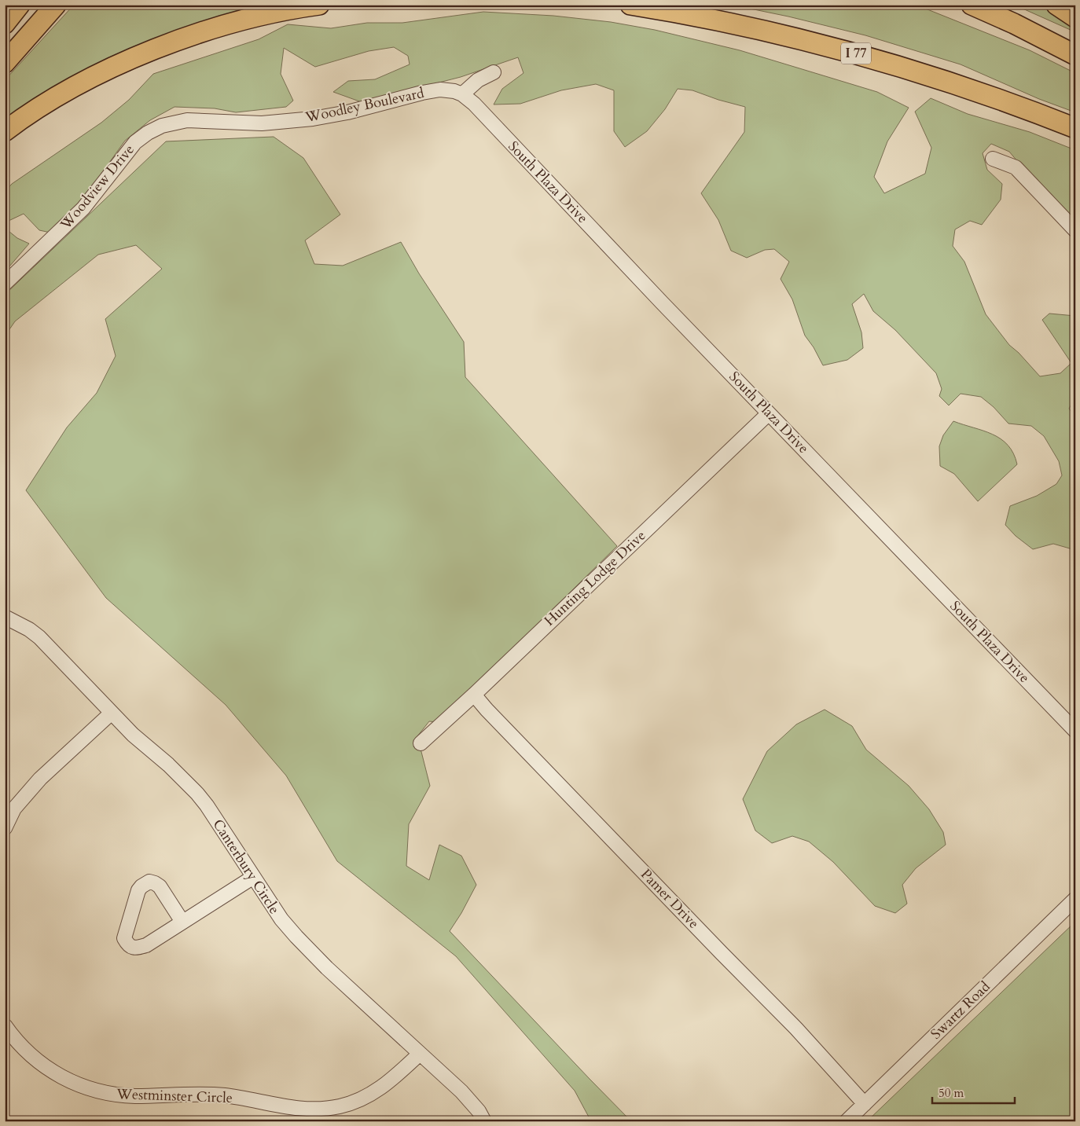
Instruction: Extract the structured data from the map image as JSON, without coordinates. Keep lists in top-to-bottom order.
{
  "streets": {
    "highway": ["I 77"],
    "street": [
      "Woodley Boulevard",
      "South Plaza Drive",
      "Woodview Drive",
      "Hunting Lodge Drive",
      "Canterbury Circle",
      "Pamer Drive",
      "Swartz Road",
      "Westminster Circle"
    ]
  },
  "crossings": [
    ["Woodley Boulevard", "South Plaza Drive"],
    ["Woodley Boulevard", "Woodview Drive"],
    ["South Plaza Drive", "Hunting Lodge Drive"],
    ["Hunting Lodge Drive", "Pamer Drive"],
    ["Canterbury Circle", "Westminster Circle"],
    ["Pamer Drive", "Swartz Road"]
  ],
  "scale_bar": "50 m"
}
